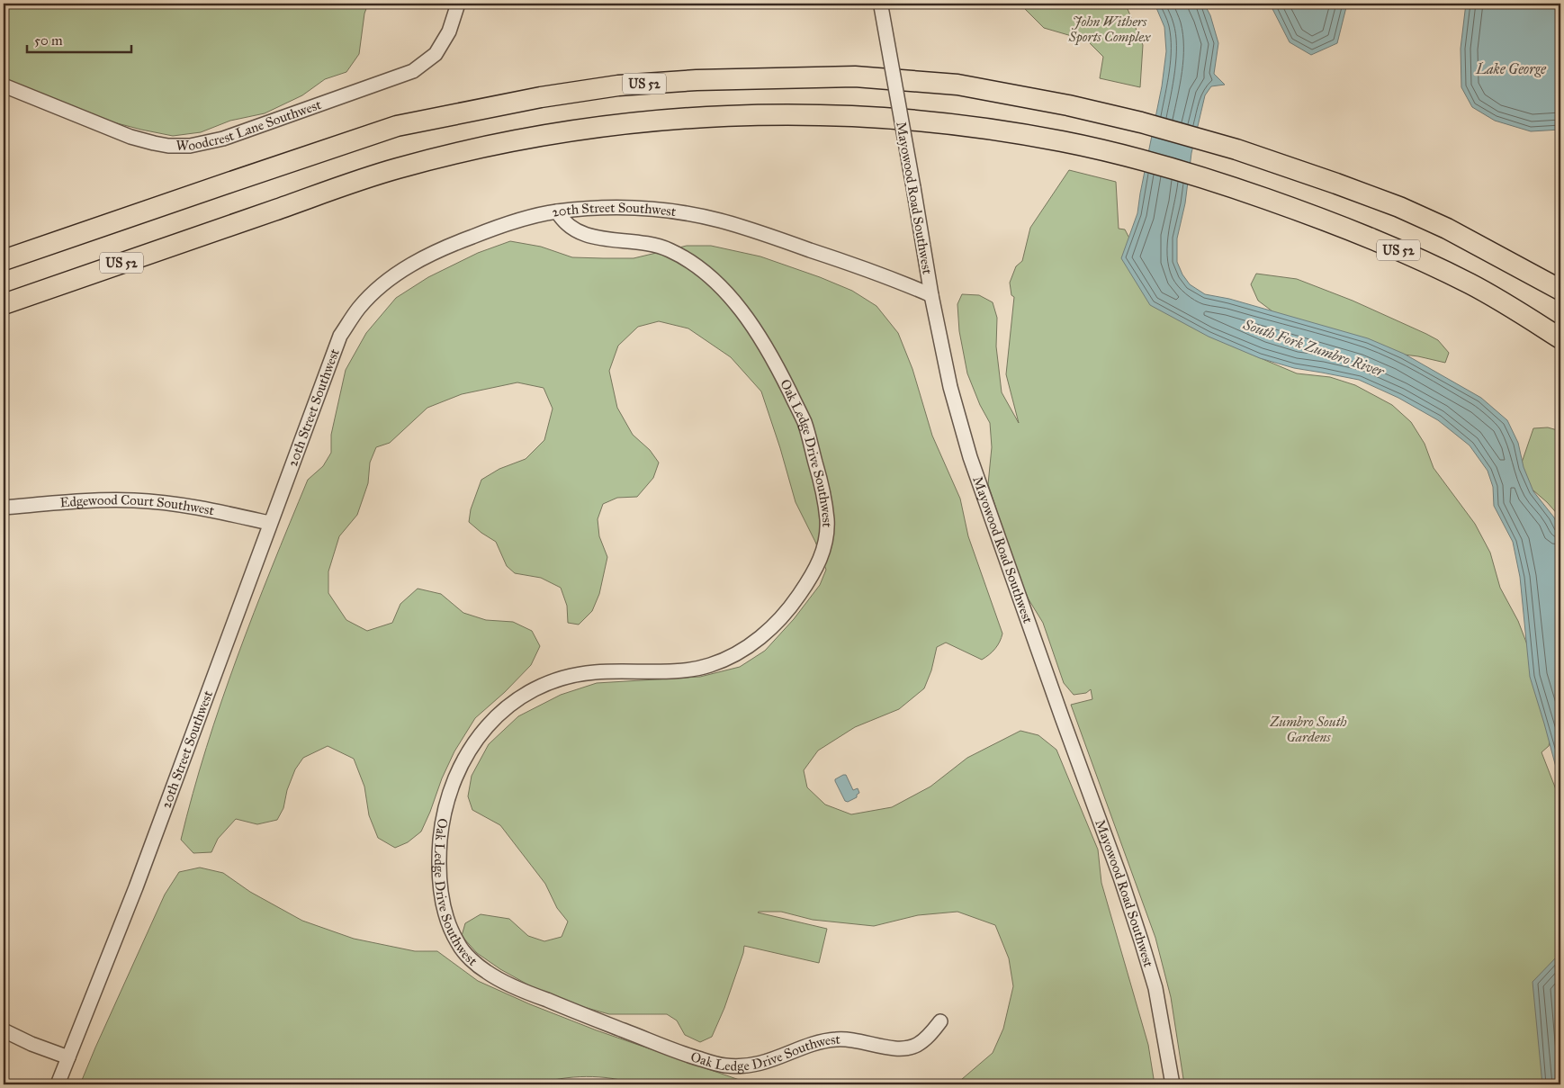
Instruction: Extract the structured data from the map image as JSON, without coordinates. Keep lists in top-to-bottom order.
{
  "streets": {
    "highway": ["US 52"],
    "street": [
      "Woodcrest Lane Southwest",
      "Mayowood Road Southwest",
      "20th Street Southwest",
      "Oak Ledge Drive Southwest",
      "Edgewood Court Southwest"
    ]
  },
  "crossings": [
    ["Mayowood Road Southwest", "20th Street Southwest"],
    ["20th Street Southwest", "Oak Ledge Drive Southwest"],
    ["20th Street Southwest", "Edgewood Court Southwest"]
  ],
  "water": ["Lake George", "South Fork Zumbro River"],
  "parks": ["John Withers Sports Complex", "Zumbro South Gardens"],
  "scale_bar": "50 m"
}
